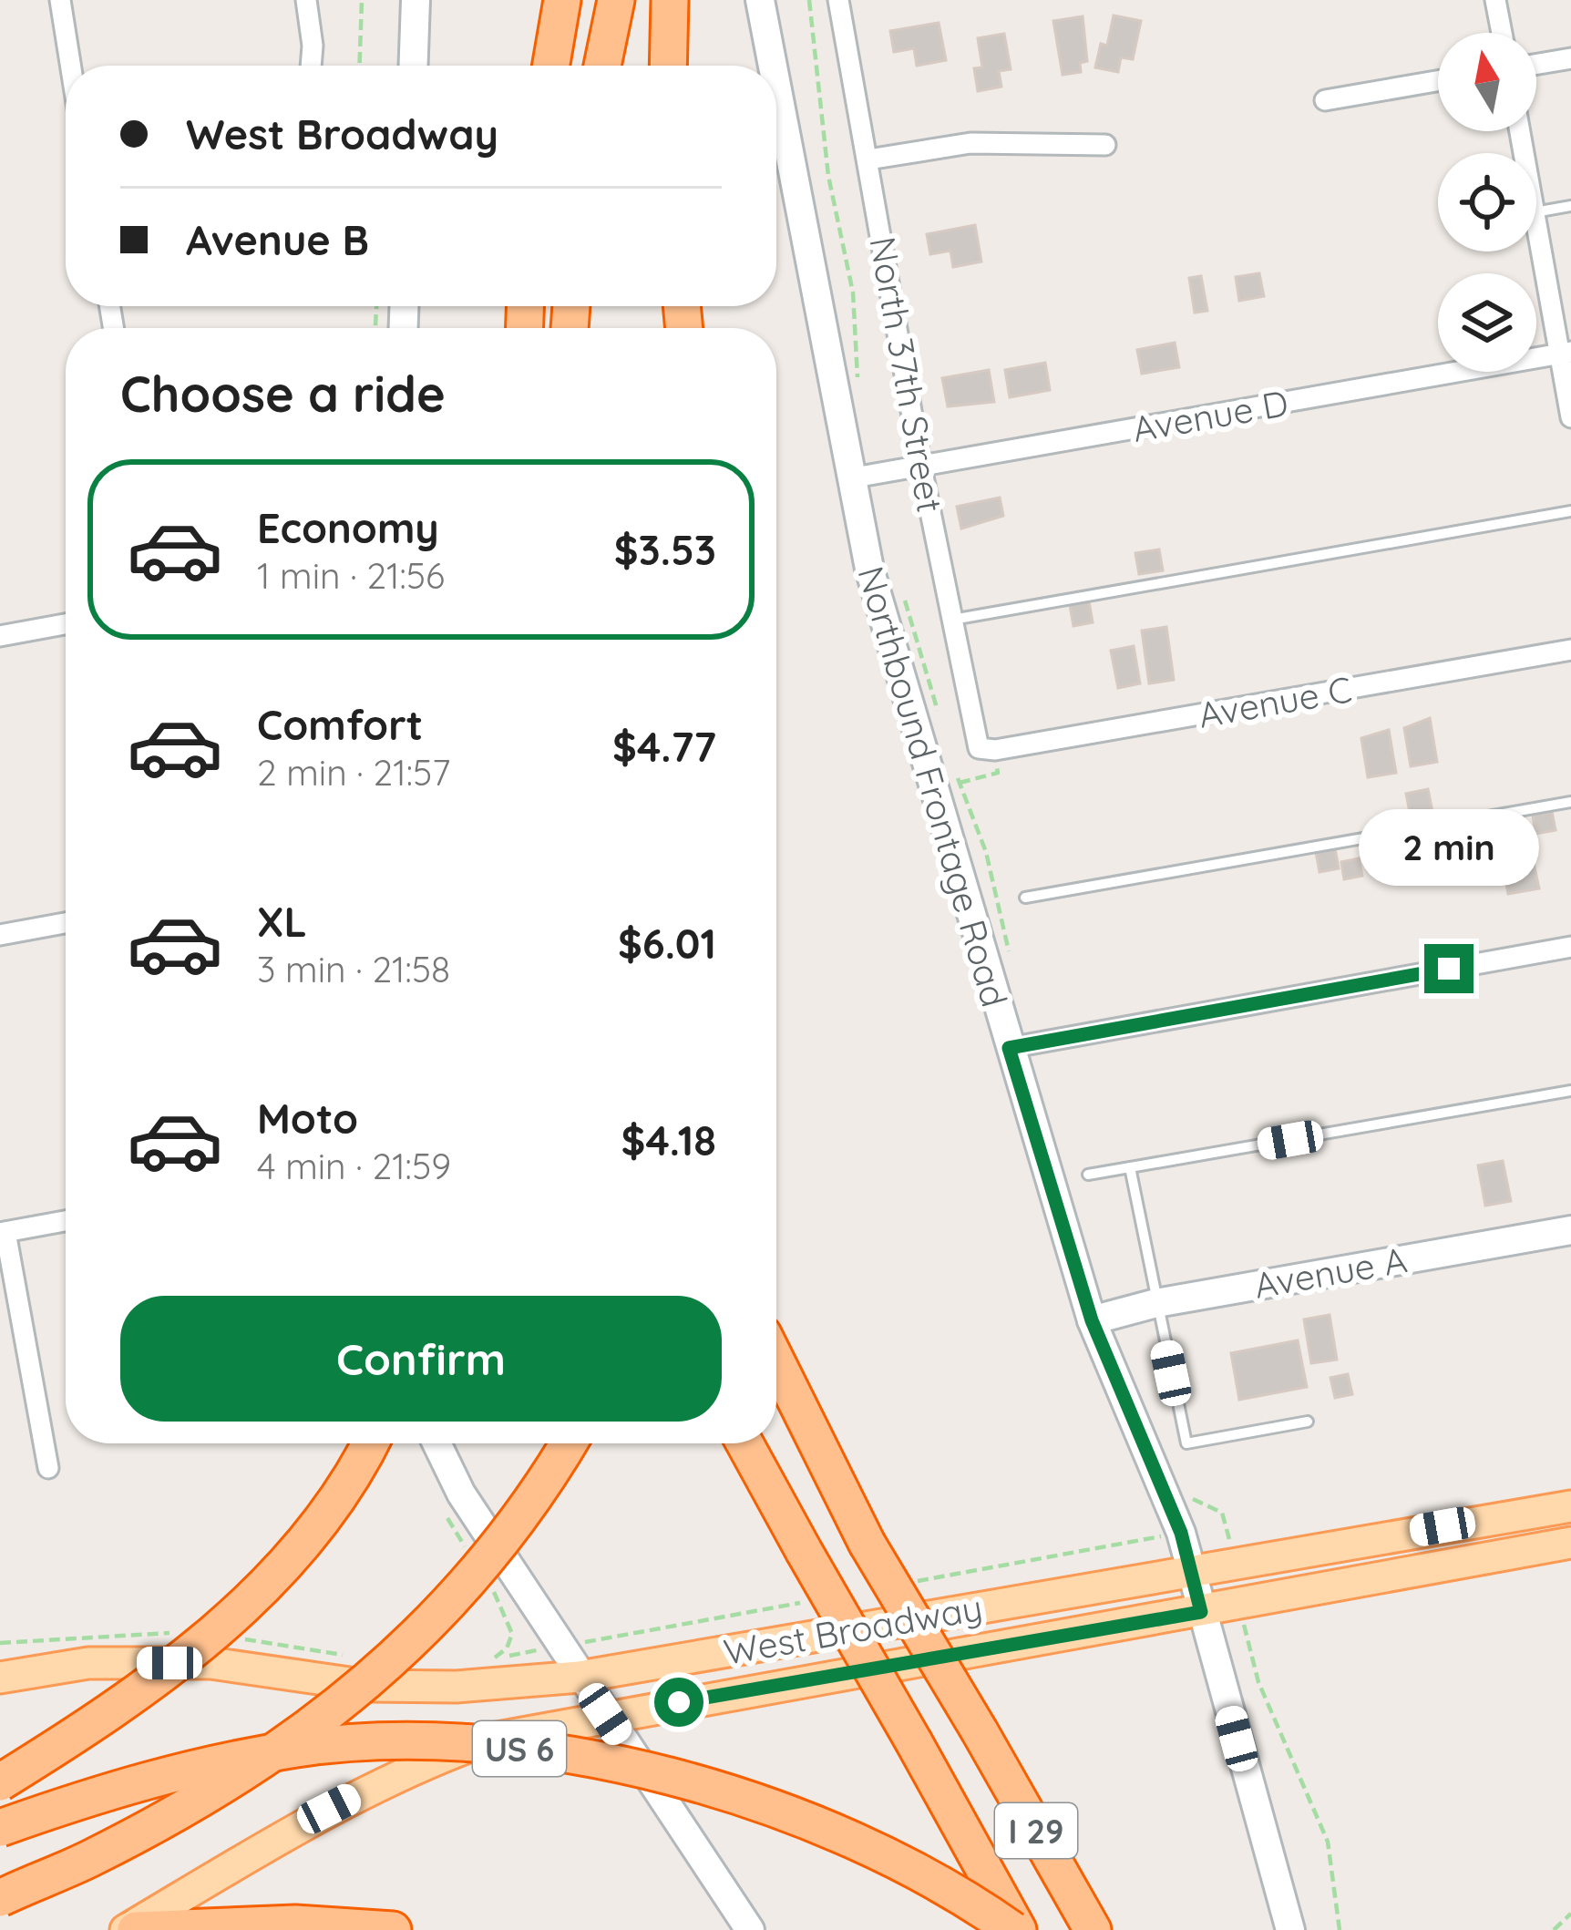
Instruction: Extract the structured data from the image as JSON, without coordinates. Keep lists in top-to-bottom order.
{
  "streets": {
    "highway": ["US 6", "I 29"],
    "main road": ["West Broadway"],
    "street": [
      "North 37th Street",
      "Avenue D",
      "Avenue C",
      "Northbound Frontage Road",
      "Avenue A"
    ]
  },
  "crossings": [
    ["North 37th Street", "Avenue D"],
    ["North 37th Street", "Avenue C"],
    ["Avenue D", "Northbound Frontage Road"],
    ["Northbound Frontage Road", "Avenue A"],
    ["Northbound Frontage Road", "West Broadway"],
    ["US 6", "I 29"]
  ],
  "north": "top",
  "page": {
    "banner": ["West Broadway", "Avenue B"],
    "heading": "Choose a ride",
    "list": [
      {
        "name": "Economy",
        "note": "1 min · 21:56",
        "value": "$3.53"
      },
      {
        "name": "Comfort",
        "note": "2 min · 21:57",
        "value": "$4.77"
      },
      {
        "name": "XL",
        "note": "3 min · 21:58",
        "value": "$6.01"
      },
      {
        "name": "Moto",
        "note": "4 min · 21:59",
        "value": "$4.18"
      }
    ],
    "bubble": "2 min",
    "buttons": "Confirm"
  }
}
